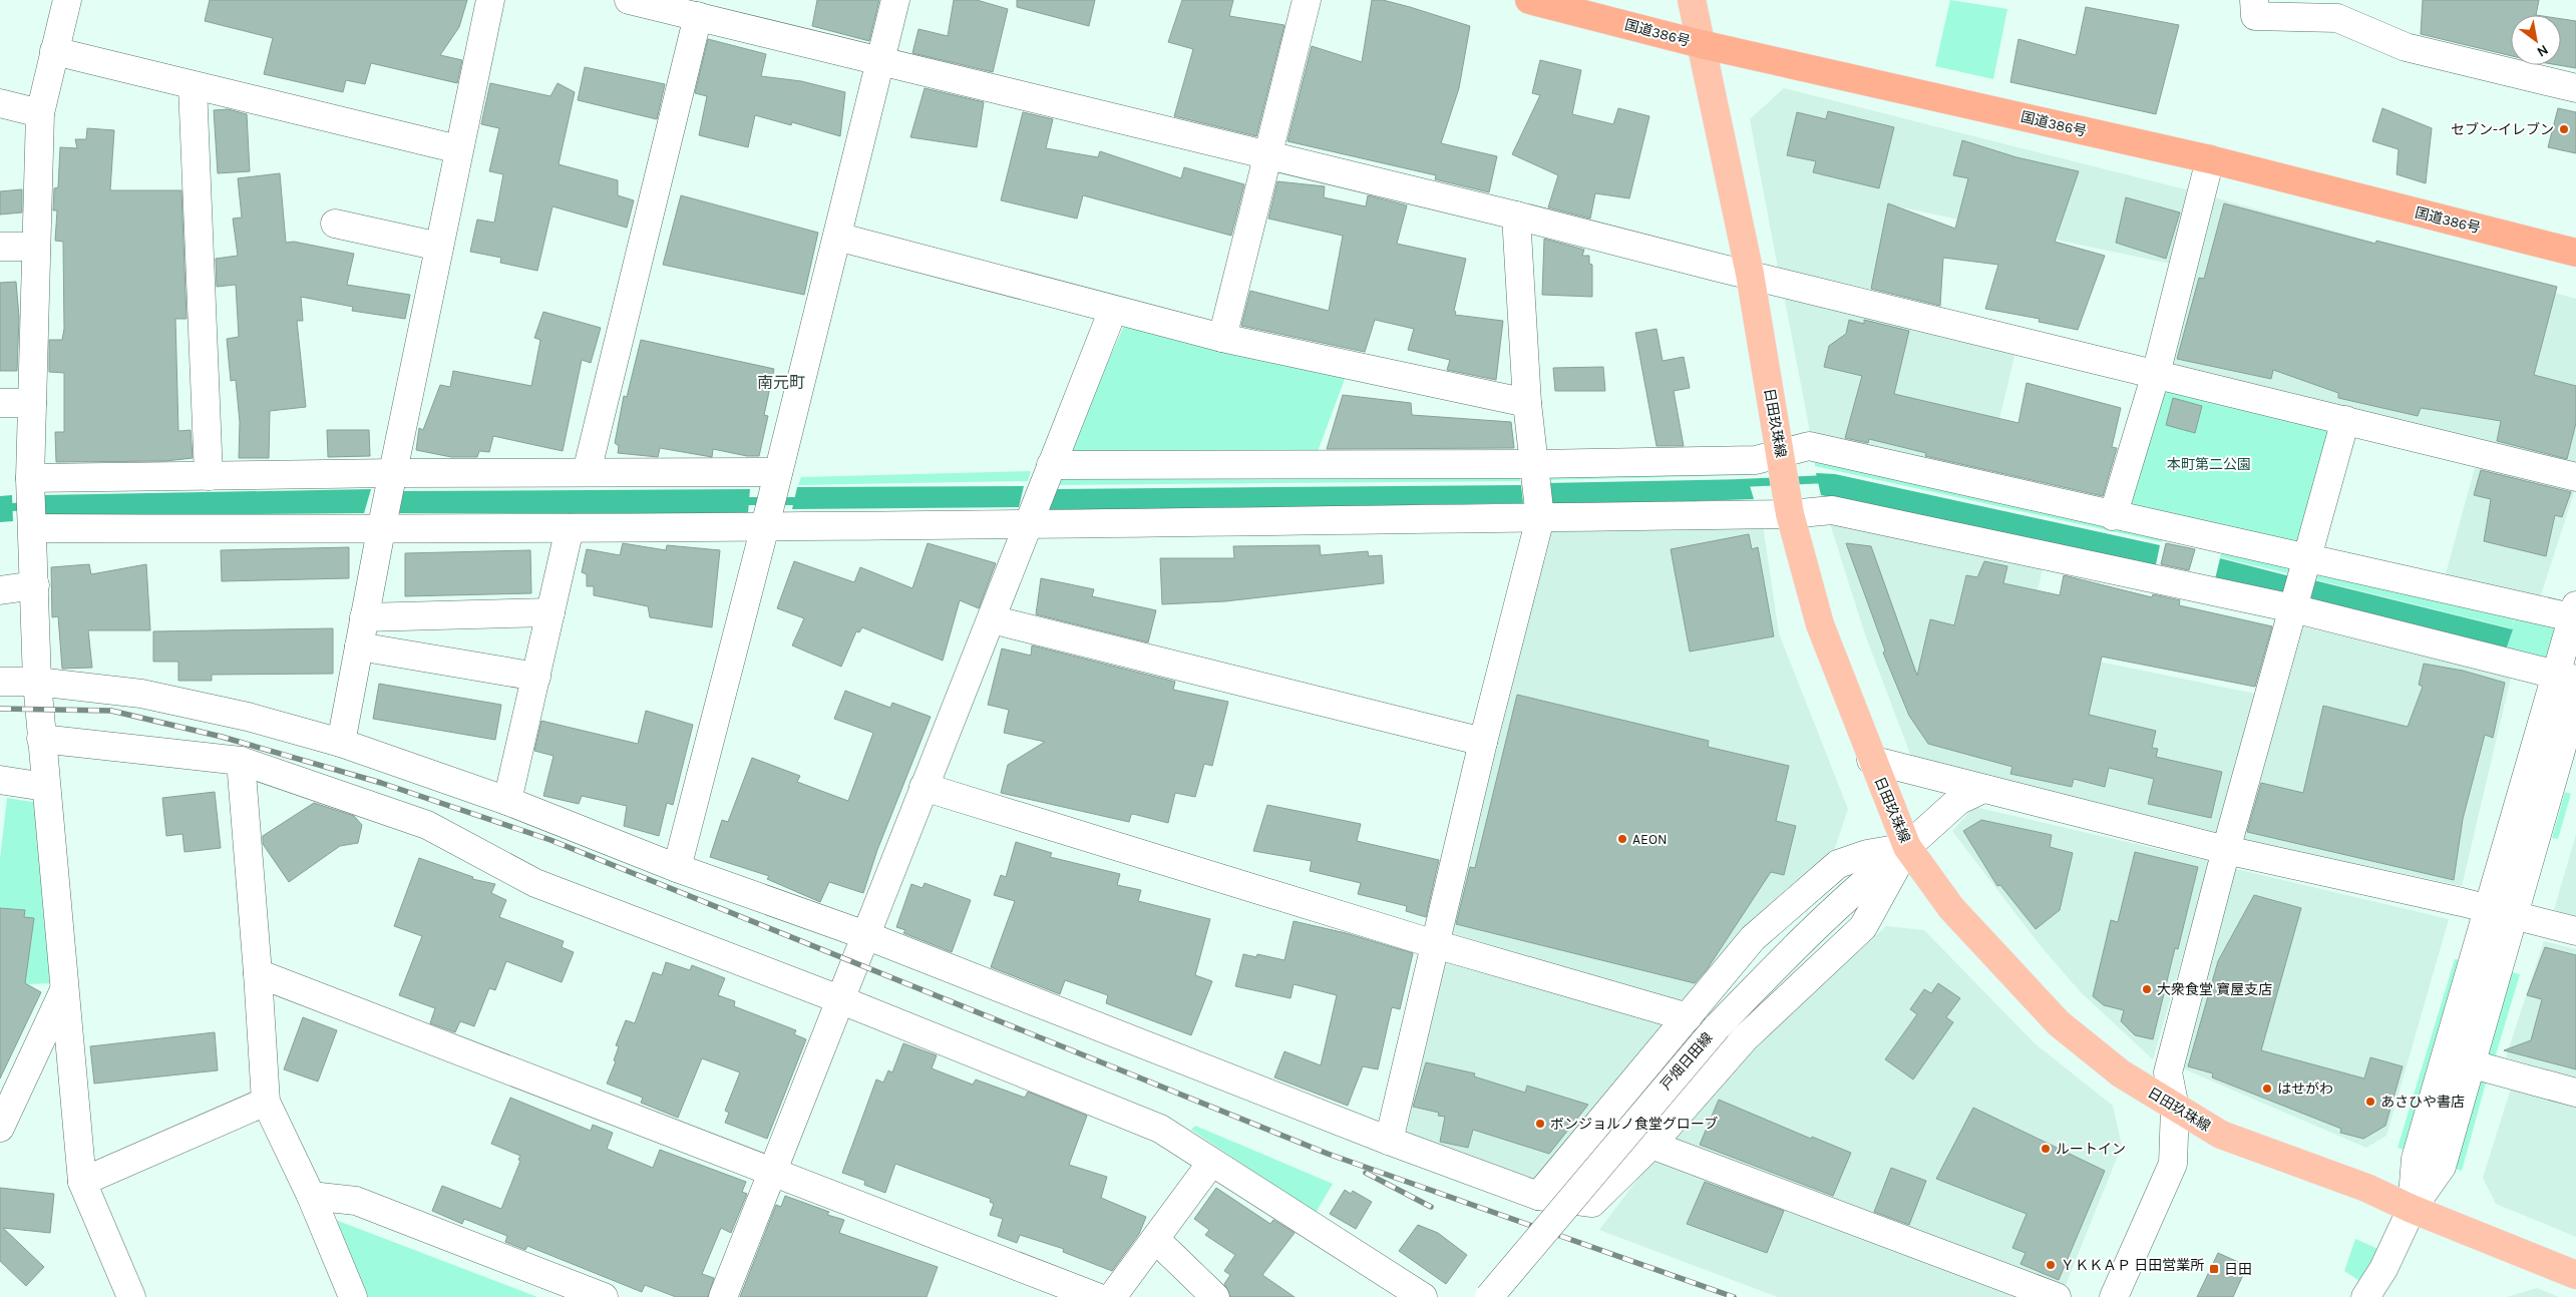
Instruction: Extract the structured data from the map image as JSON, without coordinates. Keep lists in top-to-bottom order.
{
  "streets": {
    "highway": ["国道386号"],
    "main road": ["日田玖珠線"],
    "street": ["戸畑日田線"]
  },
  "crossings": [
    ["国道386号", "日田玖珠線"],
    ["日田玖珠線", "戸畑日田線"]
  ],
  "districts": ["南元町"],
  "parks": ["本町第二公園"],
  "places": {
    "other": [
      "セブン-イレブン",
      "AEON",
      "大衆食堂 寶屋支店",
      "はせがわ",
      "あさひや書店",
      "ボンジョルノ食堂グローブ",
      "ルートイン",
      "ＹＫＫＡＰ 日田営業所"
    ],
    "transit": ["日田"]
  },
  "north": "bottom right"
}
